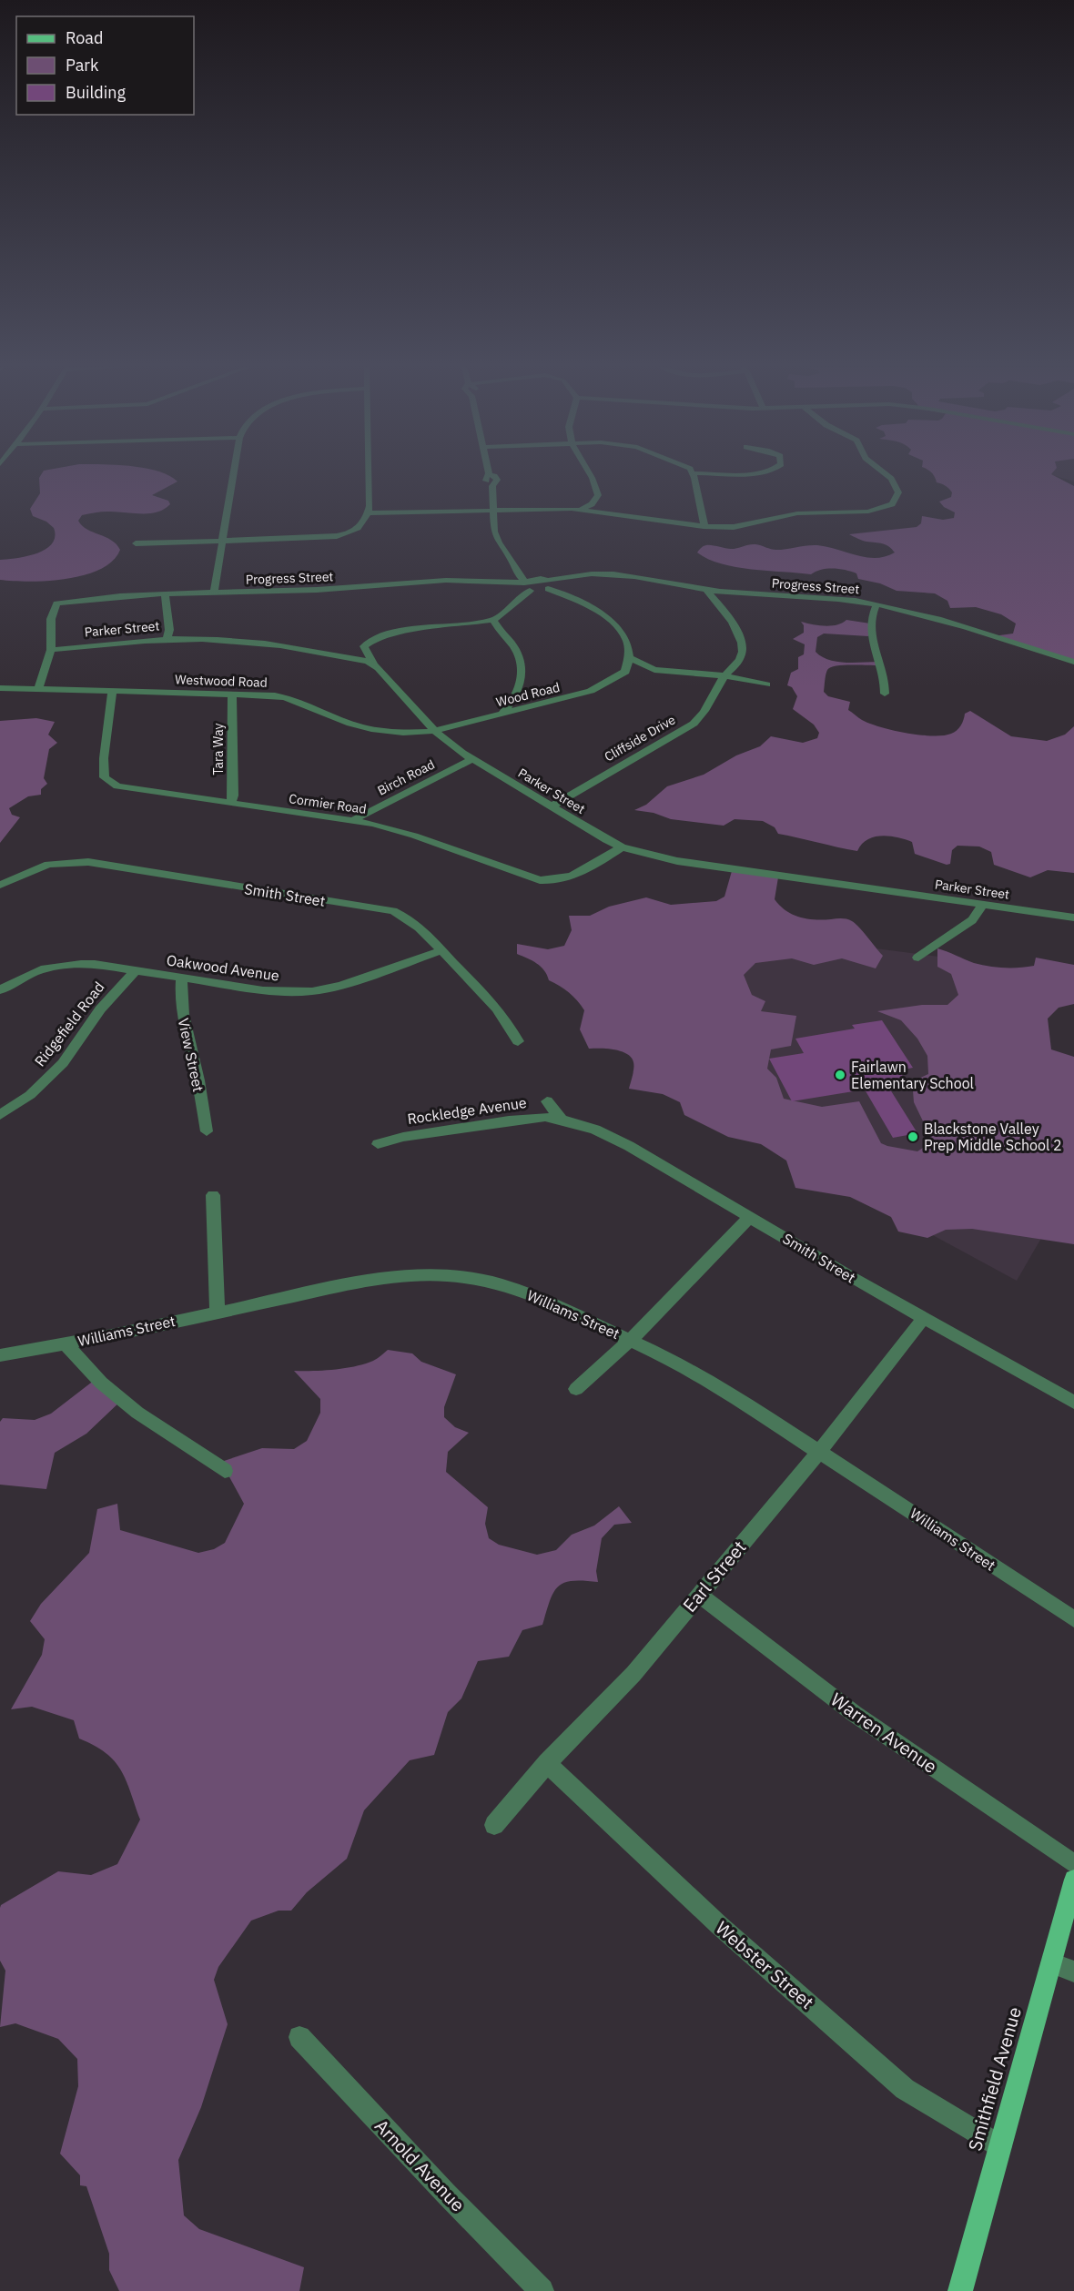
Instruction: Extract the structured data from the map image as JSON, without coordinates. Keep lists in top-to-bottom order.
{
  "streets": {
    "main road": ["Smithfield Avenue"],
    "street": [
      "Progress Street",
      "Parker Street",
      "Westwood Road",
      "Wood Road",
      "Cliffside Drive",
      "Tara Way",
      "Birch Road",
      "Cormier Road",
      "Smith Street",
      "Oakwood Avenue",
      "Ridgefield Road",
      "View Street",
      "Rockledge Avenue",
      "Williams Street",
      "Earl Street",
      "Warren Avenue",
      "Webster Street",
      "Arnold Avenue"
    ]
  },
  "crossings": [
    ["Progress Street", "Parker Street"],
    ["Progress Street", "Cliffside Drive"],
    ["Parker Street", "Westwood Road"],
    ["Parker Street", "Wood Road"],
    ["Parker Street", "Cliffside Drive"],
    ["Parker Street", "Birch Road"],
    ["Parker Street", "Cormier Road"],
    ["Westwood Road", "Wood Road"],
    ["Westwood Road", "Tara Way"],
    ["Westwood Road", "Cormier Road"],
    ["Wood Road", "Cliffside Drive"],
    ["Tara Way", "Cormier Road"],
    ["Birch Road", "Cormier Road"],
    ["Smith Street", "Oakwood Avenue"],
    ["Smith Street", "Rockledge Avenue"],
    ["Smith Street", "Earl Street"],
    ["Oakwood Avenue", "Ridgefield Road"],
    ["Oakwood Avenue", "View Street"],
    ["Williams Street", "Earl Street"],
    ["Earl Street", "Warren Avenue"],
    ["Earl Street", "Webster Street"],
    ["Webster Street", "Smithfield Avenue"]
  ],
  "places": ["Fairlawn Elementary School", "Blackstone Valley Prep Middle School 2"],
  "legend": ["Road", "Park", "Building"]
}
